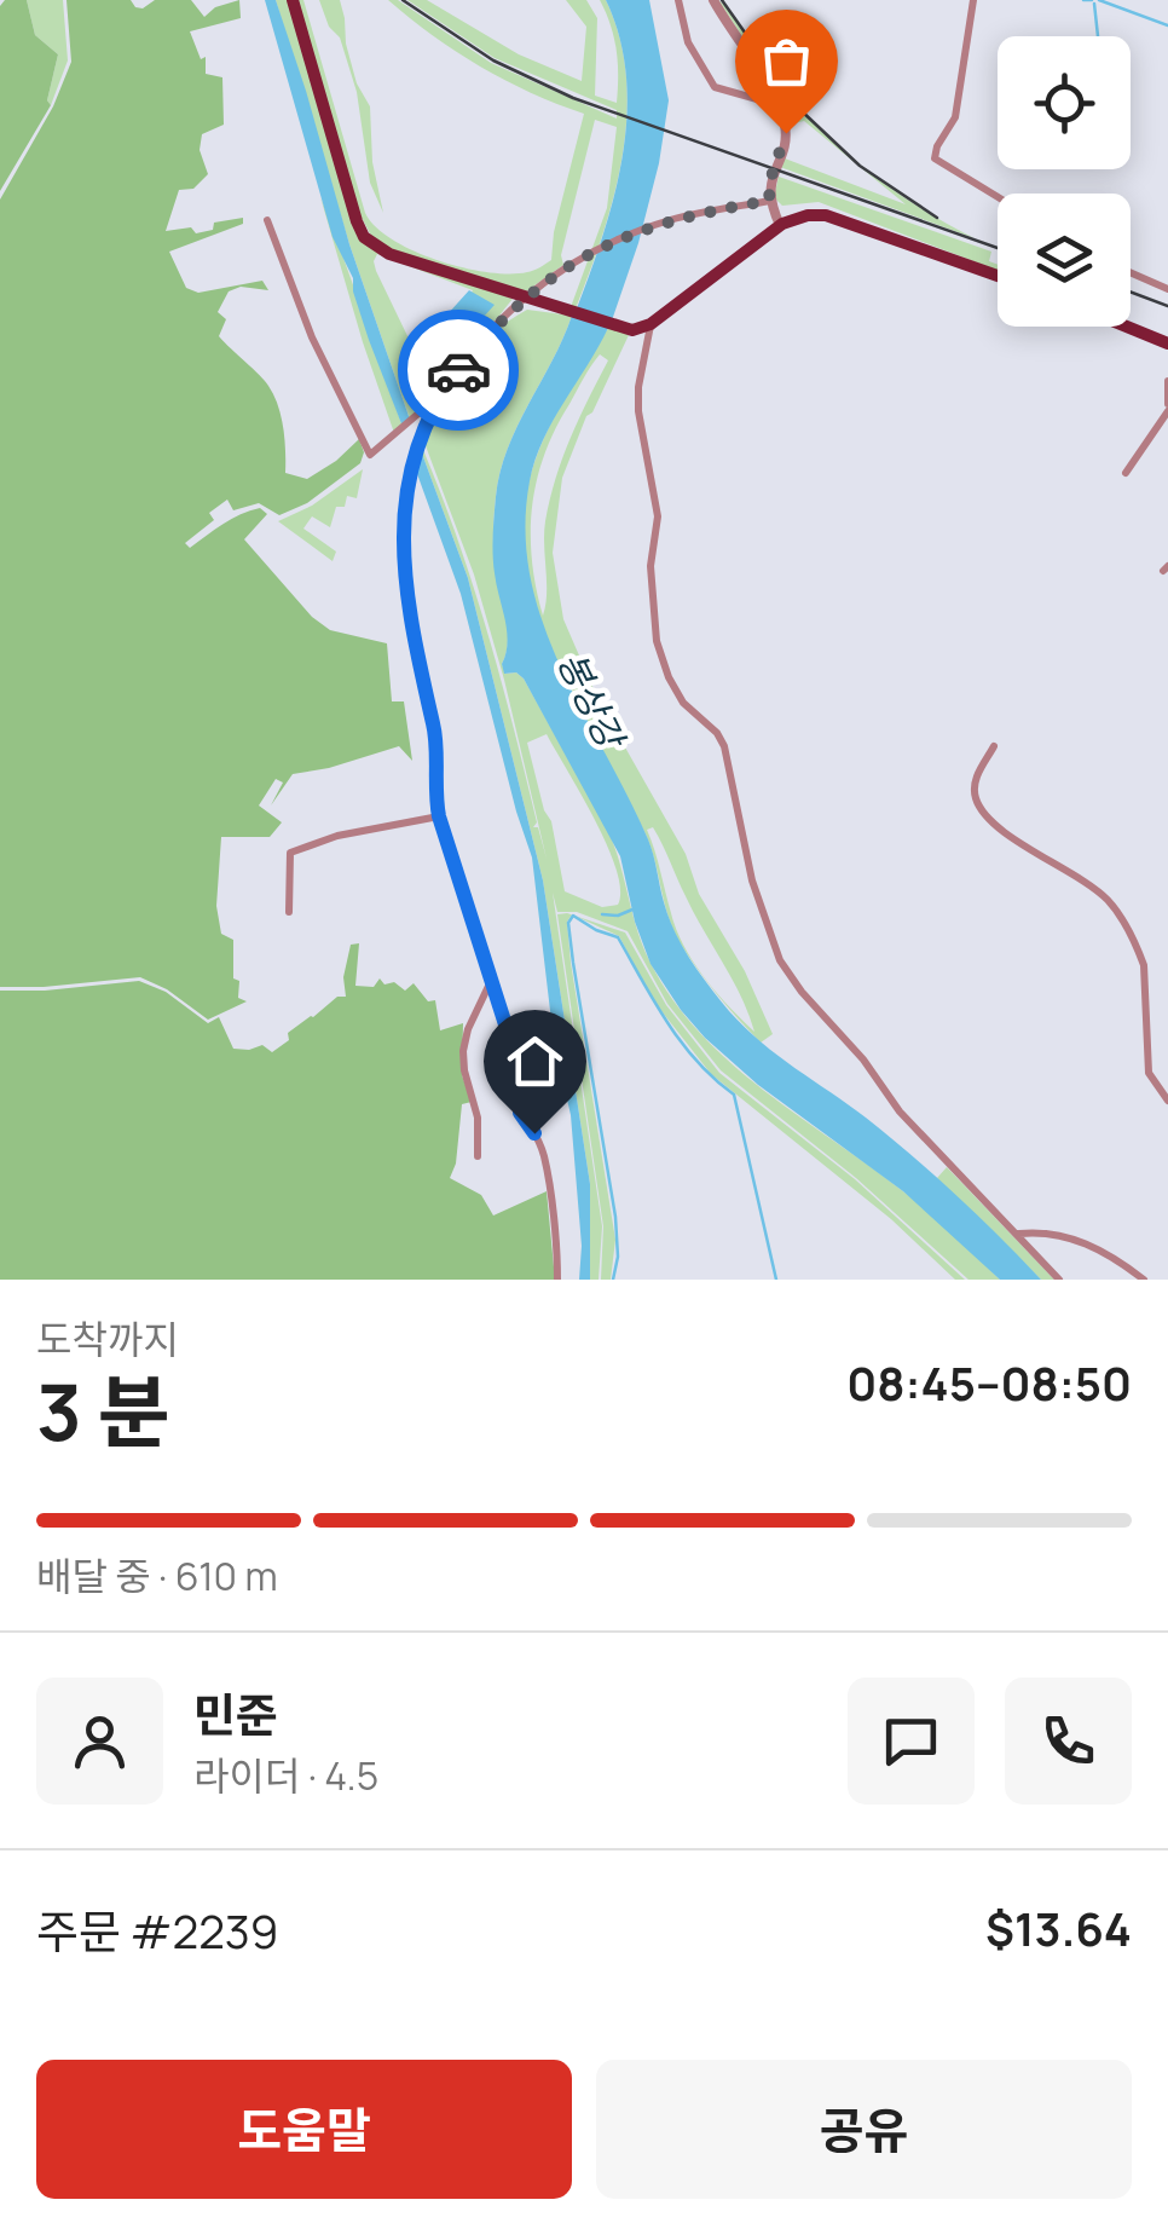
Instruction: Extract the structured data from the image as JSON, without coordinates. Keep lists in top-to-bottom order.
{
  "water": ["봉상강"],
  "page": {
    "heading": ["3 분", "도착까지", "08:45–08:50"],
    "panel": [
      "민준",
      "라이더 · 4.5",
      "주문 #2239",
      "$13.64"
    ],
    "bar": "배달 중 · 610 m",
    "buttons": ["도움말", "공유"]
  }
}
